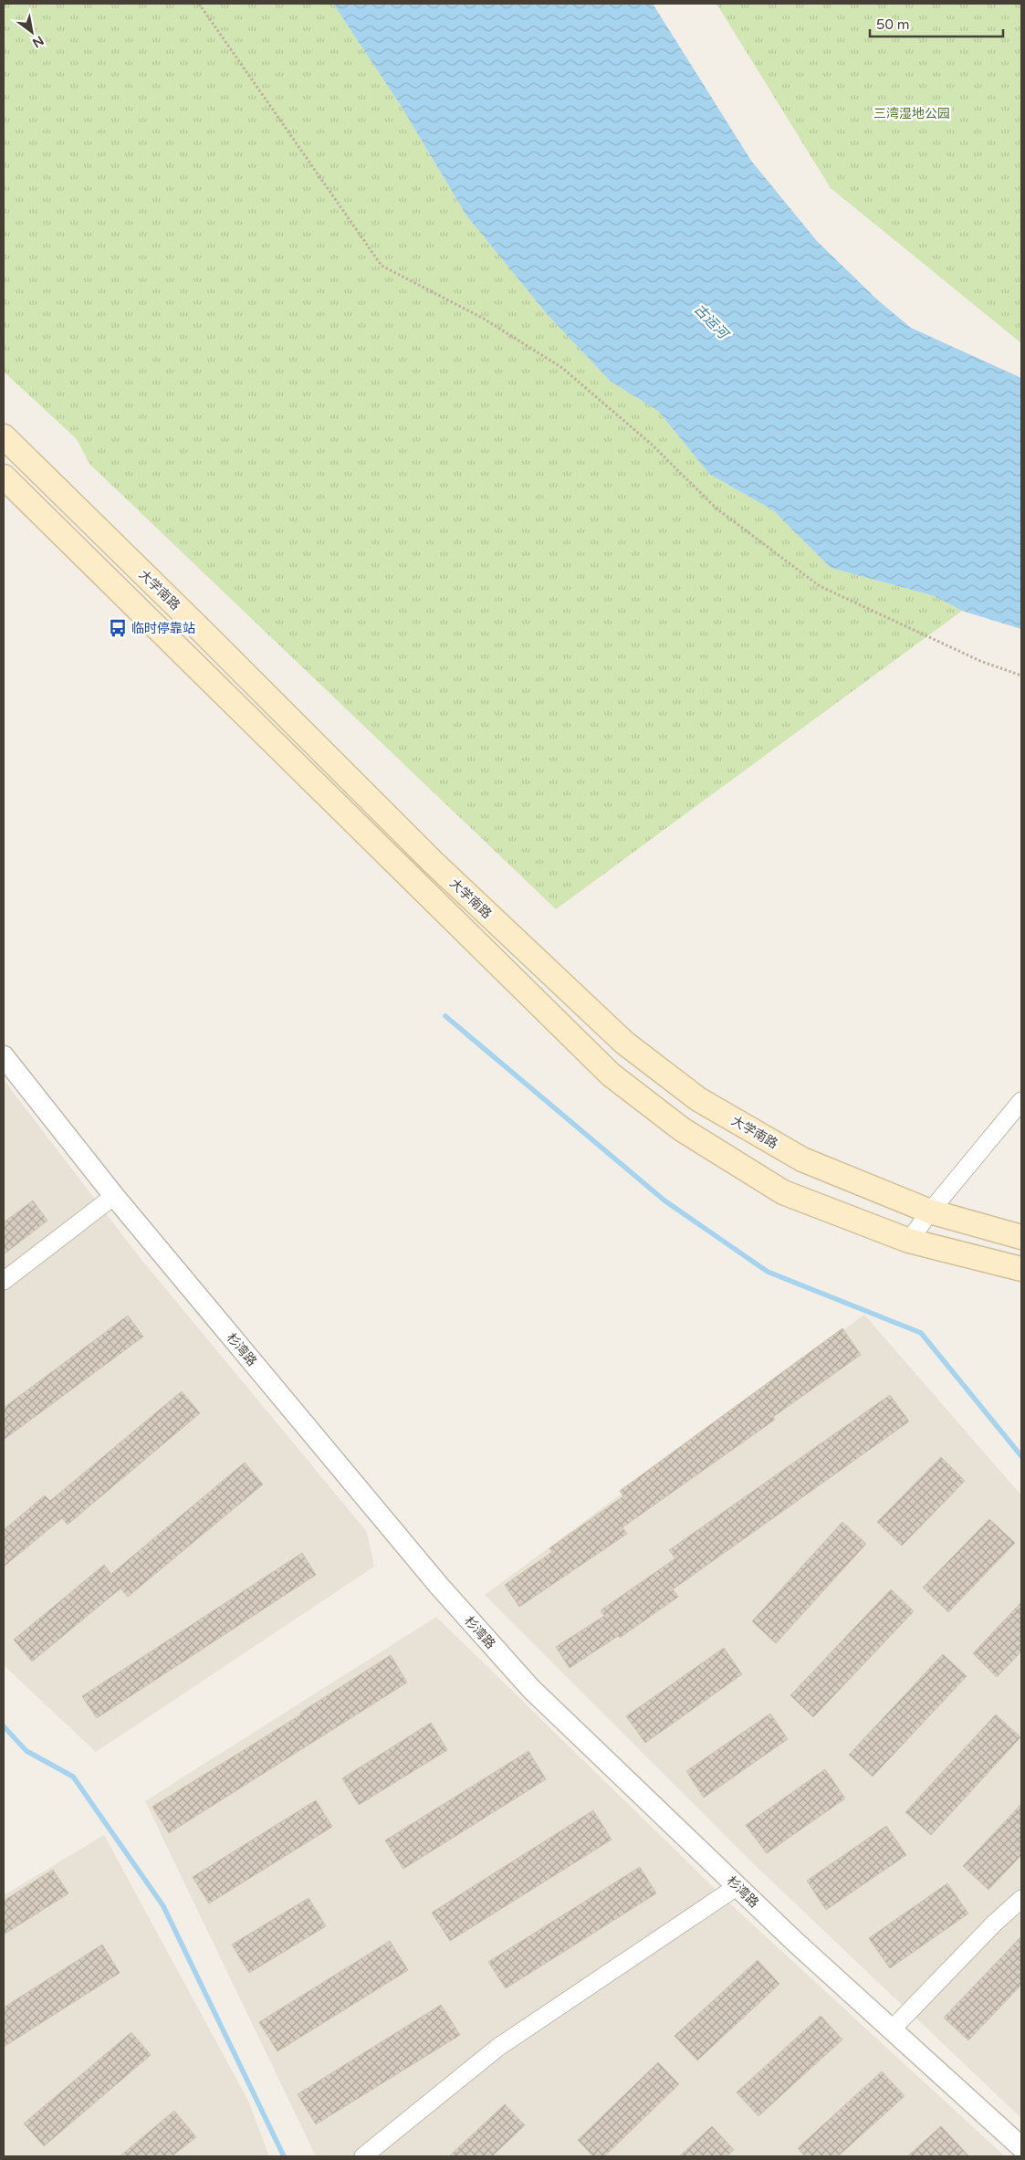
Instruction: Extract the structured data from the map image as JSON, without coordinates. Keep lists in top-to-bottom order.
{
  "streets": {
    "main road": ["大学南路"],
    "street": ["杉湾路"]
  },
  "water": ["古运河"],
  "parks": ["三湾湿地公园"],
  "places": {
    "bus stop": ["临时停靠站"]
  },
  "scale_bar": "50 m",
  "north": "bottom right"
}
